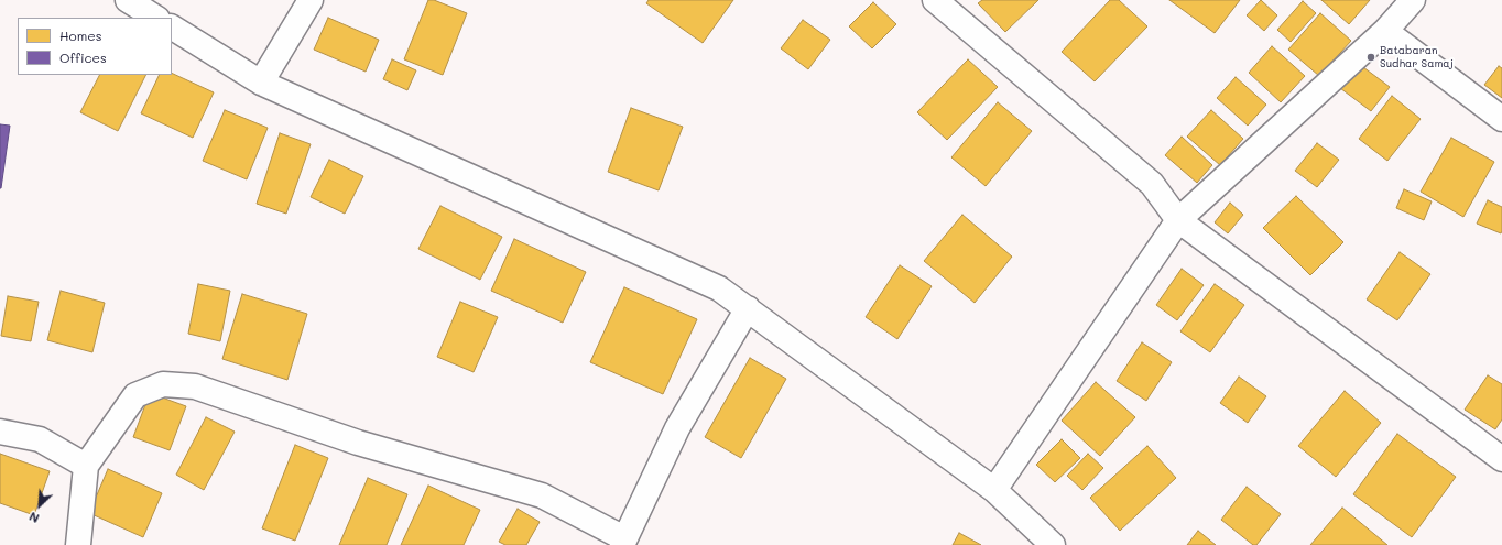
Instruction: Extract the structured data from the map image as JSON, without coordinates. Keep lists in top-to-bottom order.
{
  "places": ["Batabaran Sudhar Samaj"],
  "legend": ["Homes", "Offices"],
  "north": "bottom left"
}
